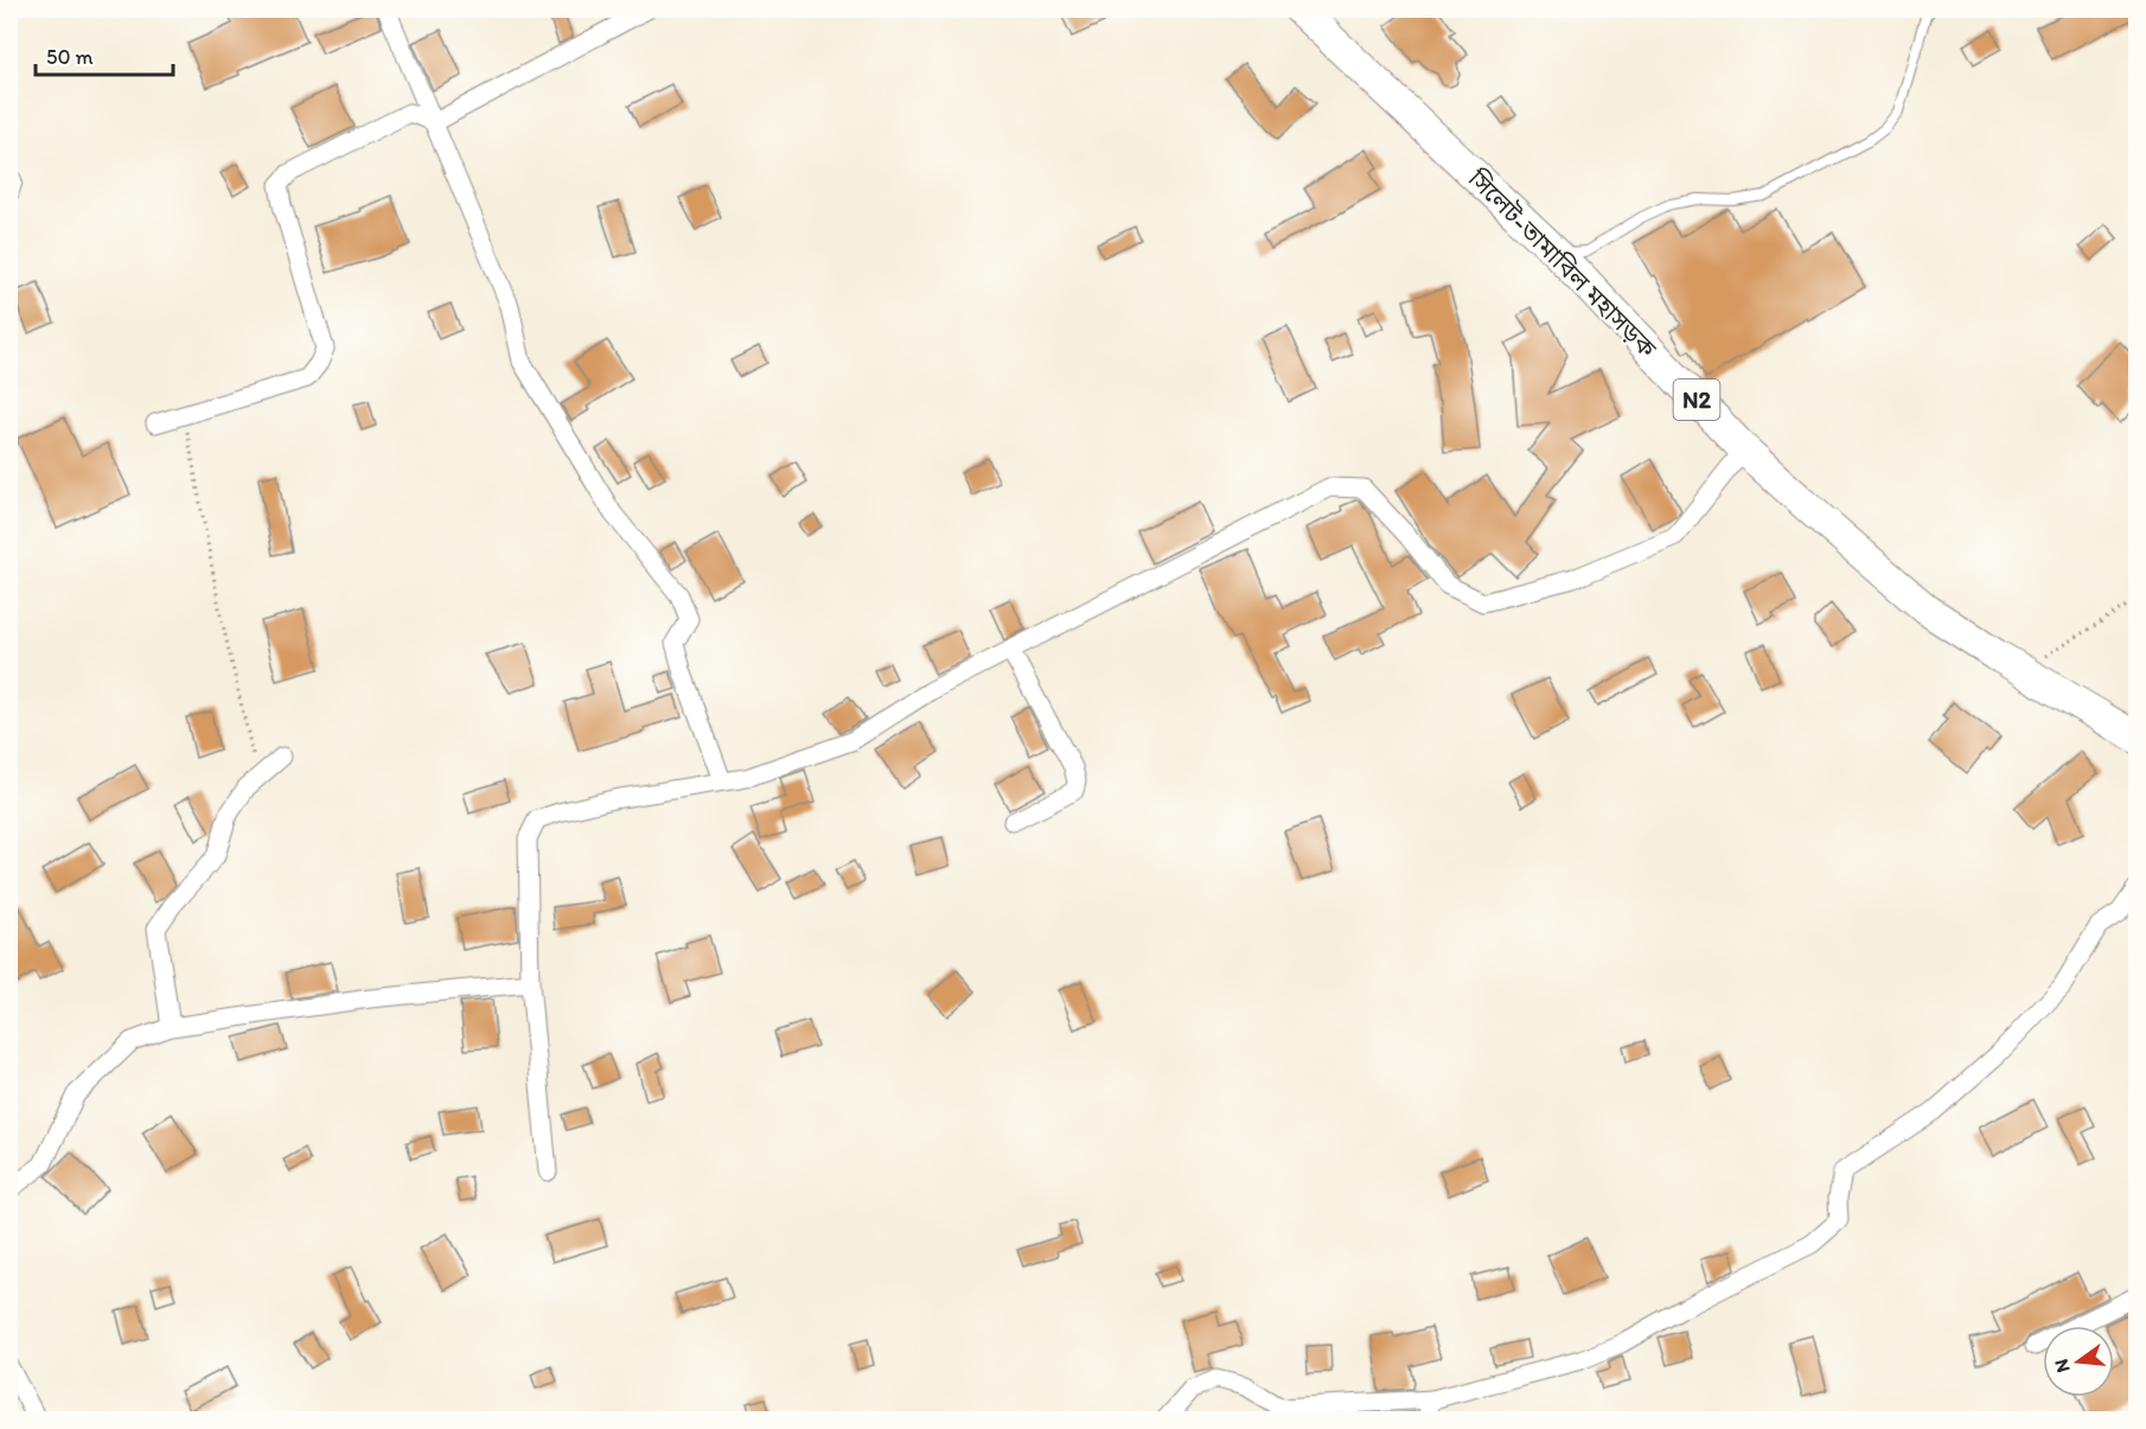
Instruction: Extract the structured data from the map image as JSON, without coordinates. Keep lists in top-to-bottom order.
{
  "streets": {
    "highway": ["সিলেট-তামাবিল মহাসড়ক", "N2"]
  },
  "scale_bar": "50 m",
  "north": "left"
}
